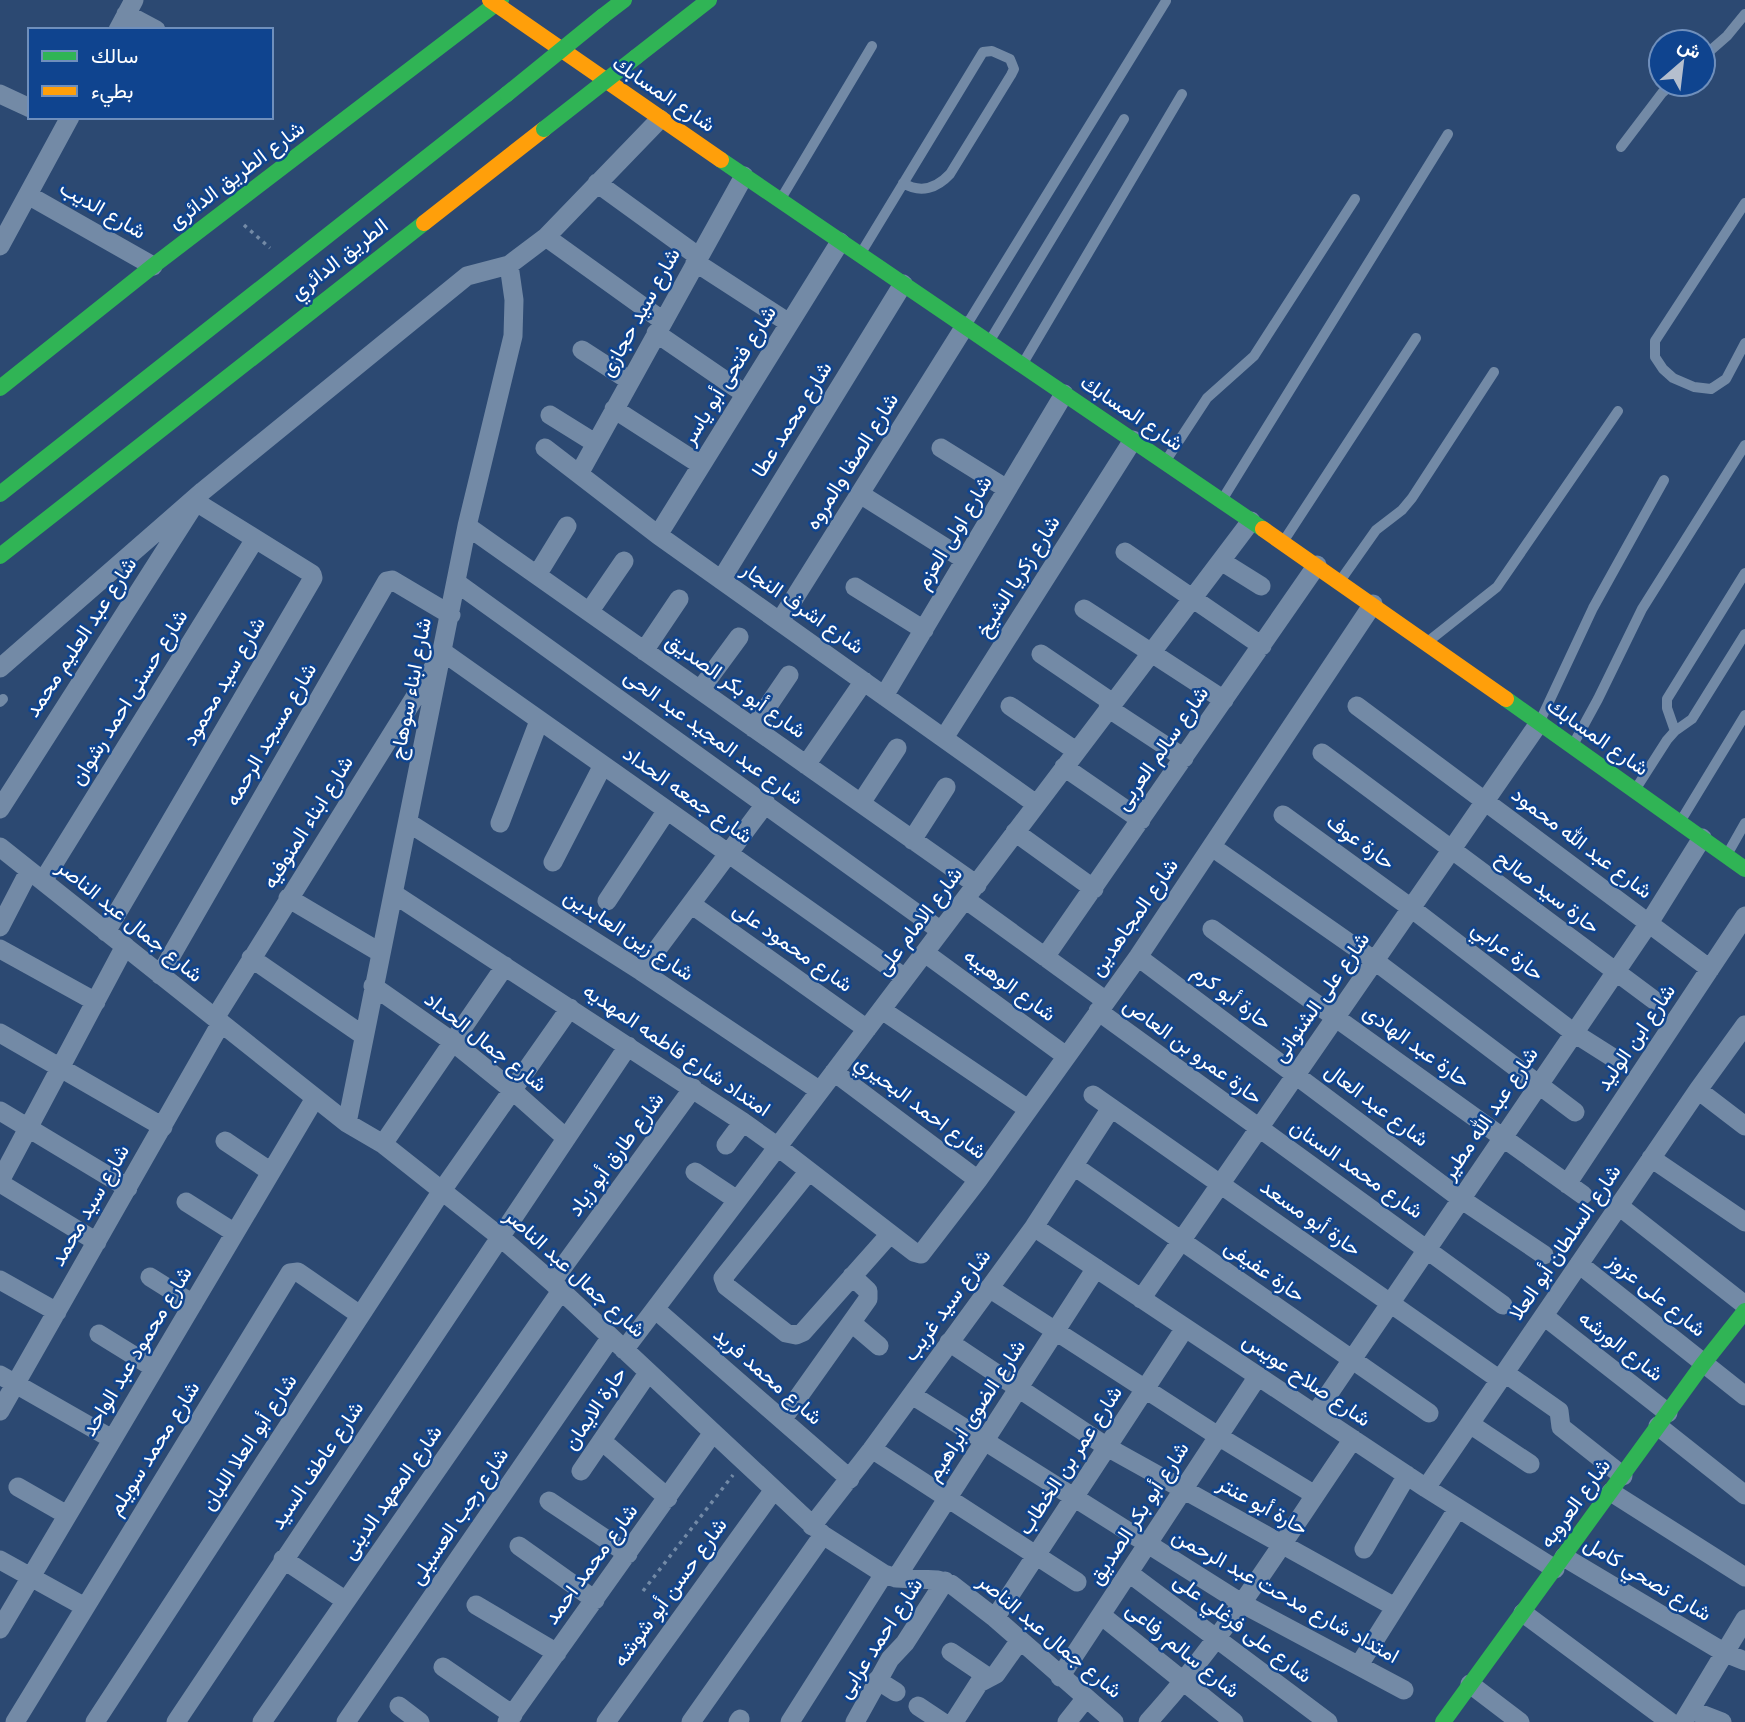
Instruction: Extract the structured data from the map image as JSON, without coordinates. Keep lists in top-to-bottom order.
{
  "streets": {
    "main road": [
      "شارع المسابك",
      "شارع الطريق الدائرى",
      "الطريق الدائري",
      "شارع العروبه"
    ],
    "street": [
      "شارع الديب",
      "شارع سيد حجازى",
      "شارع فتحى أبو ياسر",
      "شارع محمد عطا",
      "شارع الصفا والمروه",
      "شارع اولى العزم",
      "شارع زكريا الشيخ",
      "شارع اشرف النجار",
      "شارع عبد العليم محمد",
      "شارع سيد محمود",
      "شارع أبو بكر الصديق",
      "شارع ابناء سوهاج",
      "شارع حسنى احمد رشوان",
      "شارع مسجد الرحمه",
      "شارع عبد المجيد عبد الحى",
      "شارع سالم العربى",
      "شارع جمعه الحداد",
      "شارع ابناء المنوفيه",
      "حارة عوف",
      "شارع عبد الله محمود",
      "حارة سيد صالح",
      "شارع المجاهدين",
      "شارع جمال عبد الناصر",
      "شارع الامام على",
      "شارع زين العابدين",
      "شارع محمود على",
      "حارة عرابي",
      "شارع الوهيبه",
      "حارة أبو كرم",
      "شارع على الشنوانى",
      "شارع ابن الوليد",
      "شارع جمال الحداد",
      "حارة عبد الهادى",
      "امتداد شارع فاطمه المهديه",
      "حارة عمرو بن العاص",
      "شارع عبد العال",
      "شارع احمد البحيري",
      "شارع عبد الله مطير",
      "شارع طارق أبو زياد",
      "شارع محمد السنان",
      "شارع سيد محمد",
      "حارة أبو مسعد",
      "شارع السلطان أبو العلا",
      "حارة عفيفى",
      "شارع على عزوز",
      "شارع سيد غريب",
      "شارع الورشه",
      "شارع محمود عبد الواحد",
      "شارع محمد فريد",
      "شارع صلاح عويس",
      "حارة الايمان",
      "شارع الضوى ابراهيم",
      "شارع أبو العلا اللبان",
      "شارع محمد سويلم",
      "شارع عمر بن الخطاب",
      "شارع عاطف السيد",
      "شارع المعهد الدينى",
      "حارة أبو عنتر",
      "شارع رجب العسيلى",
      "شارع محمد احمد",
      "شارع نصحي كامل",
      "شارع حسن أبو شوشه",
      "امتداد شارع مدحت عبد الرحمن",
      "شارع على فرغلي على",
      "شارع احمد عرابى",
      "شارع سالم رفاعى"
    ]
  },
  "crossings": [
    ["شارع المسابك", "شارع الطريق الدائرى"],
    ["شارع المسابك", "شارع سيد حجازى"],
    ["شارع المسابك", "شارع فتحى أبو ياسر"],
    ["شارع المسابك", "شارع محمد عطا"],
    ["شارع المسابك", "شارع الصفا والمروه"],
    ["شارع المسابك", "شارع اولى العزم"],
    ["شارع المسابك", "شارع زكريا الشيخ"],
    ["شارع المسابك", "شارع سالم العربى"],
    ["شارع المسابك", "شارع المجاهدين"],
    ["شارع المسابك", "شارع الامام على"],
    ["شارع المسابك", "شارع على الشنوانى"],
    ["شارع المسابك", "شارع عبد الله مطير"],
    ["شارع الطريق الدائرى", "شارع الديب"],
    ["شارع سيد حجازى", "شارع اشرف النجار"],
    ["شارع فتحى أبو ياسر", "شارع اشرف النجار"],
    ["شارع محمد عطا", "شارع اشرف النجار"],
    ["شارع الصفا والمروه", "شارع اشرف النجار"],
    ["شارع اولى العزم", "شارع اشرف النجار"],
    ["شارع زكريا الشيخ", "شارع اشرف النجار"],
    ["شارع اشرف النجار", "شارع الامام على"],
    ["شارع عبد العليم محمد", "شارع سيد محمود"],
    ["شارع سيد محمود", "شارع حسنى احمد رشوان"],
    ["شارع سيد محمود", "شارع جمال عبد الناصر"],
    ["شارع أبو بكر الصديق", "شارع ابناء سوهاج"],
    ["شارع أبو بكر الصديق", "شارع سالم العربى"],
    ["شارع أبو بكر الصديق", "شارع جمال عبد الناصر"],
    ["شارع أبو بكر الصديق", "شارع الامام على"],
    ["شارع أبو بكر الصديق", "حارة عمرو بن العاص"],
    ["شارع أبو بكر الصديق", "شارع صلاح عويس"],
    ["شارع أبو بكر الصديق", "حارة أبو عنتر"],
    ["شارع أبو بكر الصديق", "امتداد شارع مدحت عبد الرحمن"],
    ["شارع أبو بكر الصديق", "شارع على فرغلي على"],
    ["شارع أبو بكر الصديق", "شارع سالم رفاعى"],
    ["شارع ابناء سوهاج", "شارع مسجد الرحمه"],
    ["شارع ابناء سوهاج", "شارع عبد المجيد عبد الحى"],
    ["شارع ابناء سوهاج", "شارع جمعه الحداد"],
    ["شارع ابناء سوهاج", "شارع ابناء المنوفيه"],
    ["شارع ابناء سوهاج", "شارع جمال عبد الناصر"],
    ["شارع ابناء سوهاج", "شارع زين العابدين"],
    ["شارع ابناء سوهاج", "شارع جمال الحداد"],
    ["شارع ابناء سوهاج", "امتداد شارع فاطمه المهديه"],
    ["شارع حسنى احمد رشوان", "شارع جمال عبد الناصر"],
    ["شارع مسجد الرحمه", "شارع جمال عبد الناصر"],
    ["شارع عبد المجيد عبد الحى", "شارع الامام على"],
    ["شارع سالم العربى", "حارة عمرو بن العاص"],
    ["شارع جمعه الحداد", "شارع ابناء المنوفيه"],
    ["شارع جمعه الحداد", "شارع الامام على"],
    ["شارع ابناء المنوفيه", "شارع جمال عبد الناصر"],
    ["شارع ابناء المنوفيه", "شارع سيد محمد"],
    ["حارة عوف", "حارة عرابي"],
    ["حارة عوف", "شارع على الشنوانى"],
    ["شارع عبد الله محمود", "شارع على الشنوانى"],
    ["شارع عبد الله محمود", "شارع ابن الوليد"],
    ["شارع عبد الله محمود", "شارع عبد الله مطير"],
    ["حارة سيد صالح", "شارع على الشنوانى"],
    ["حارة سيد صالح", "شارع عبد الله مطير"],
    ["شارع المجاهدين", "شارع الوهيبه"],
    ["شارع المجاهدين", "حارة أبو كرم"],
    ["شارع المجاهدين", "امتداد شارع فاطمه المهديه"],
    ["شارع المجاهدين", "حارة عمرو بن العاص"],
    ["شارع المجاهدين", "شارع احمد البحيري"],
    ["شارع جمال عبد الناصر", "شارع الامام على"],
    ["شارع جمال عبد الناصر", "شارع طارق أبو زياد"],
    ["شارع جمال عبد الناصر", "شارع سيد محمد"],
    ["شارع جمال عبد الناصر", "شارع سيد غريب"],
    ["شارع جمال عبد الناصر", "شارع محمود عبد الواحد"],
    ["شارع جمال عبد الناصر", "حارة الايمان"],
    ["شارع جمال عبد الناصر", "شارع الضوى ابراهيم"],
    ["شارع جمال عبد الناصر", "شارع أبو العلا اللبان"],
    ["شارع جمال عبد الناصر", "شارع عمر بن الخطاب"],
    ["شارع جمال عبد الناصر", "شارع عاطف السيد"],
    ["شارع جمال عبد الناصر", "شارع المعهد الدينى"],
    ["شارع جمال عبد الناصر", "شارع رجب العسيلى"],
    ["شارع جمال عبد الناصر", "شارع محمد احمد"],
    ["شارع جمال عبد الناصر", "شارع حسن أبو شوشه"],
    ["شارع جمال عبد الناصر", "شارع احمد عرابى"],
    ["شارع الامام على", "شارع زين العابدين"],
    ["شارع الامام على", "شارع محمود على"],
    ["شارع الامام على", "شارع الوهيبه"],
    ["شارع الامام على", "امتداد شارع فاطمه المهديه"],
    ["شارع الامام على", "شارع احمد البحيري"],
    ["شارع الامام على", "شارع محمد فريد"],
    ["شارع الامام على", "شارع رجب العسيلى"],
    ["حارة عرابي", "شارع على الشنوانى"],
    ["حارة عرابي", "شارع عبد الله مطير"],
    ["حارة أبو كرم", "شارع على الشنوانى"],
    ["حارة أبو كرم", "شارع عبد العال"],
    ["شارع على الشنوانى", "حارة عبد الهادى"],
    ["شارع على الشنوانى", "حارة عمرو بن العاص"],
    ["شارع على الشنوانى", "شارع عبد العال"],
    ["شارع على الشنوانى", "شارع محمد السنان"],
    ["شارع على الشنوانى", "حارة أبو مسعد"],
    ["شارع على الشنوانى", "حارة عفيفى"],
    ["شارع على الشنوانى", "شارع صلاح عويس"],
    ["شارع ابن الوليد", "حارة عبد الهادى"],
    ["شارع جمال الحداد", "شارع أبو العلا اللبان"],
    ["شارع جمال الحداد", "شارع عاطف السيد"],
    ["حارة عبد الهادى", "شارع عبد الله مطير"],
    ["امتداد شارع فاطمه المهديه", "شارع طارق أبو زياد"],
    ["امتداد شارع فاطمه المهديه", "شارع أبو العلا اللبان"],
    ["امتداد شارع فاطمه المهديه", "شارع عاطف السيد"],
    ["حارة عمرو بن العاص", "شارع محمد السنان"],
    ["شارع عبد العال", "شارع عبد الله مطير"],
    ["شارع عبد الله مطير", "شارع محمد السنان"],
    ["شارع عبد الله مطير", "حارة أبو مسعد"],
    ["شارع عبد الله مطير", "حارة عفيفى"],
    ["شارع عبد الله مطير", "شارع صلاح عويس"],
    ["شارع طارق أبو زياد", "شارع المعهد الدينى"],
    ["حارة أبو مسعد", "شارع السلطان أبو العلا"],
    ["حارة أبو مسعد", "شارع سيد غريب"],
    ["حارة أبو مسعد", "شارع العروبه"],
    ["شارع السلطان أبو العلا", "شارع على عزوز"],
    ["شارع السلطان أبو العلا", "شارع الورشه"],
    ["شارع السلطان أبو العلا", "شارع صلاح عويس"],
    ["حارة عفيفى", "شارع سيد غريب"],
    ["شارع على عزوز", "شارع العروبه"],
    ["شارع سيد غريب", "شارع محمد فريد"],
    ["شارع سيد غريب", "شارع صلاح عويس"],
    ["شارع سيد غريب", "حارة أبو عنتر"],
    ["شارع سيد غريب", "امتداد شارع مدحت عبد الرحمن"],
    ["شارع الورشه", "شارع العروبه"],
    ["شارع صلاح عويس", "شارع الضوى ابراهيم"],
    ["شارع صلاح عويس", "شارع عمر بن الخطاب"],
    ["شارع صلاح عويس", "شارع العروبه"],
    ["شارع صلاح عويس", "شارع نصحي كامل"],
    ["شارع الضوى ابراهيم", "حارة أبو عنتر"],
    ["شارع الضوى ابراهيم", "امتداد شارع مدحت عبد الرحمن"],
    ["شارع أبو العلا اللبان", "شارع محمد سويلم"],
    ["شارع عمر بن الخطاب", "حارة أبو عنتر"],
    ["شارع عمر بن الخطاب", "امتداد شارع مدحت عبد الرحمن"],
    ["شارع العروبه", "شارع نصحي كامل"]
  ],
  "legend": ["سالك", "بطيء"],
  "north": "top right"
}
